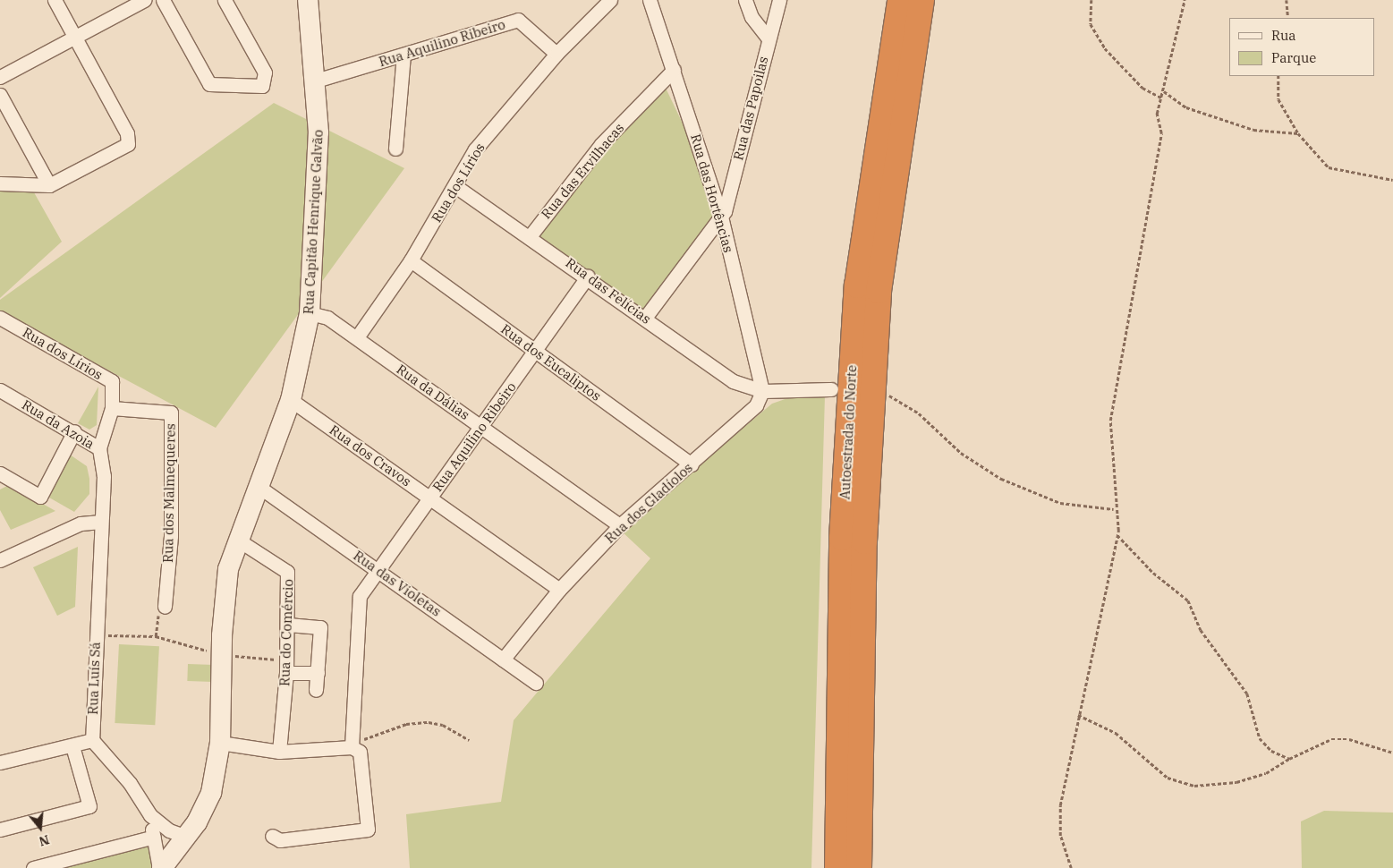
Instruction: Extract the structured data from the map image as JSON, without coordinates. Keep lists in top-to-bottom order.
{
  "streets": {
    "highway": ["Autoestrada do Norte"],
    "street": [
      "Rua Aquilino Ribeiro",
      "Rua das Papoilas",
      "Rua das Ervilhacas",
      "Rua dos Lírios",
      "Rua das Hortências",
      "Rua Capitão Henrique Galvão",
      "Rua das Felícias",
      "Rua dos Eucaliptos",
      "Rua da Dálias",
      "Rua da Azoia",
      "Rua dos Cravos",
      "Rua dos Malmequeres",
      "Rua dos Gladíolos",
      "Rua das Violetas",
      "Rua do Comércio",
      "Rua Luís Sá"
    ]
  },
  "crossings": [
    ["Rua Aquilino Ribeiro", "Rua dos Lírios"],
    ["Rua Aquilino Ribeiro", "Rua Capitão Henrique Galvão"],
    ["Rua Aquilino Ribeiro", "Rua das Felícias"],
    ["Rua Aquilino Ribeiro", "Rua dos Eucaliptos"],
    ["Rua Aquilino Ribeiro", "Rua da Dálias"],
    ["Rua Aquilino Ribeiro", "Rua dos Cravos"],
    ["Rua Aquilino Ribeiro", "Rua das Violetas"],
    ["Rua das Papoilas", "Rua das Hortências"],
    ["Rua das Ervilhacas", "Rua das Hortências"],
    ["Rua das Ervilhacas", "Rua das Felícias"],
    ["Rua dos Lírios", "Rua das Felícias"],
    ["Rua dos Lírios", "Rua dos Eucaliptos"],
    ["Rua dos Lírios", "Rua da Dálias"],
    ["Rua dos Lírios", "Rua da Azoia"],
    ["Rua dos Lírios", "Rua dos Malmequeres"],
    ["Rua das Hortências", "Rua das Felícias"],
    ["Rua das Hortências", "Rua dos Gladíolos"],
    ["Rua Capitão Henrique Galvão", "Rua da Dálias"],
    ["Rua Capitão Henrique Galvão", "Rua dos Cravos"],
    ["Rua Capitão Henrique Galvão", "Rua das Violetas"],
    ["Rua Capitão Henrique Galvão", "Rua do Comércio"],
    ["Rua das Felícias", "Rua dos Gladíolos"],
    ["Rua dos Eucaliptos", "Rua dos Gladíolos"],
    ["Rua da Dálias", "Rua dos Gladíolos"],
    ["Rua da Azoia", "Rua Luís Sá"],
    ["Rua dos Cravos", "Rua dos Gladíolos"],
    ["Rua dos Gladíolos", "Rua das Violetas"]
  ],
  "legend": ["Rua", "Parque"],
  "north": "bottom"
}
